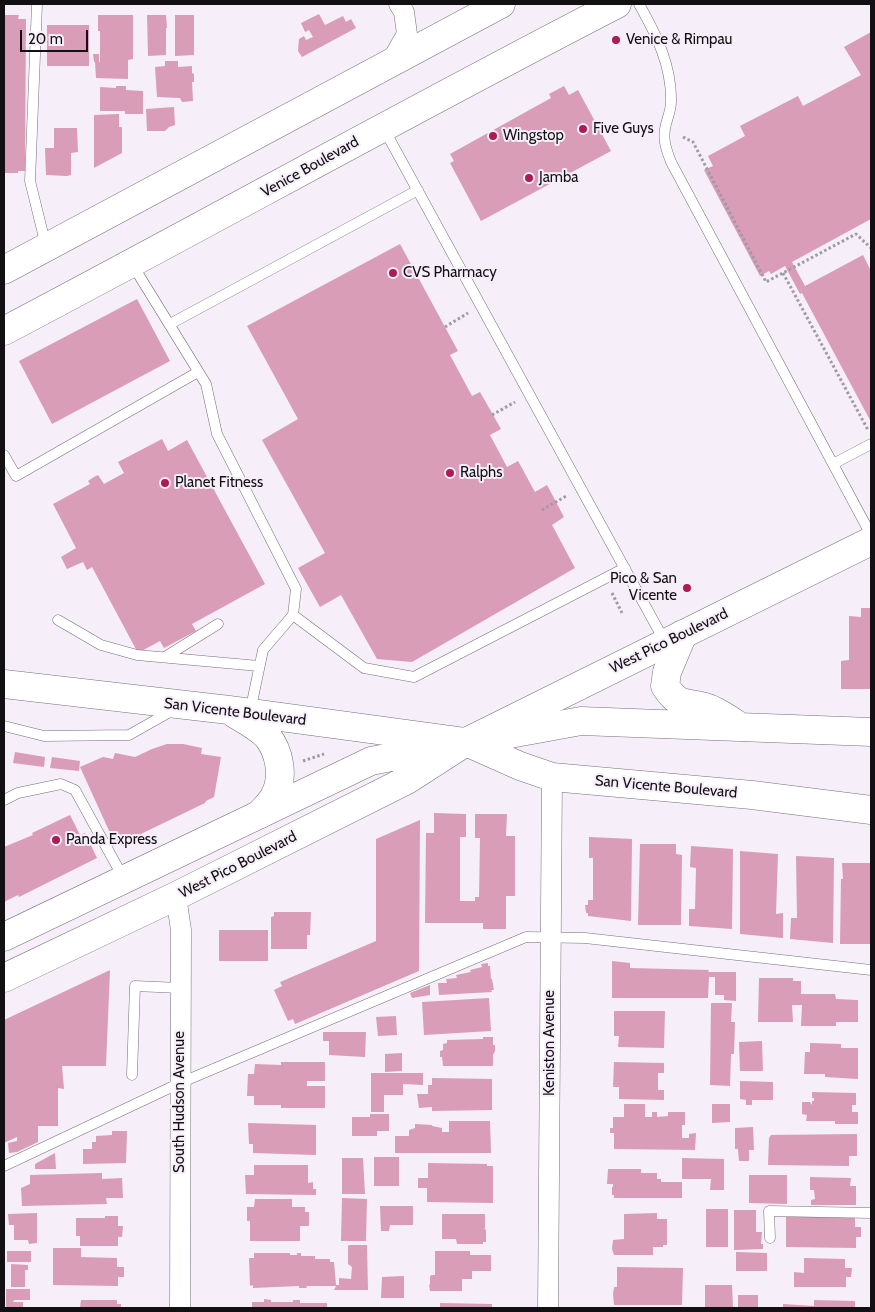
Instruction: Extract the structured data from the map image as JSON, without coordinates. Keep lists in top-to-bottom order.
{
  "streets": {
    "main road": ["Venice Boulevard", "West Pico Boulevard", "San Vicente Boulevard"],
    "street": ["Keniston Avenue", "South Hudson Avenue"]
  },
  "crossings": [
    ["West Pico Boulevard", "San Vicente Boulevard"],
    ["West Pico Boulevard", "South Hudson Avenue"],
    ["San Vicente Boulevard", "Keniston Avenue"]
  ],
  "places": [
    "Venice & Rimpau",
    "Five Guys",
    "Wingstop",
    "Jamba",
    "CVS Pharmacy",
    "Ralphs",
    "Planet Fitness",
    "Pico & San Vicente",
    "Panda Express"
  ],
  "scale_bar": "20 m"
}
